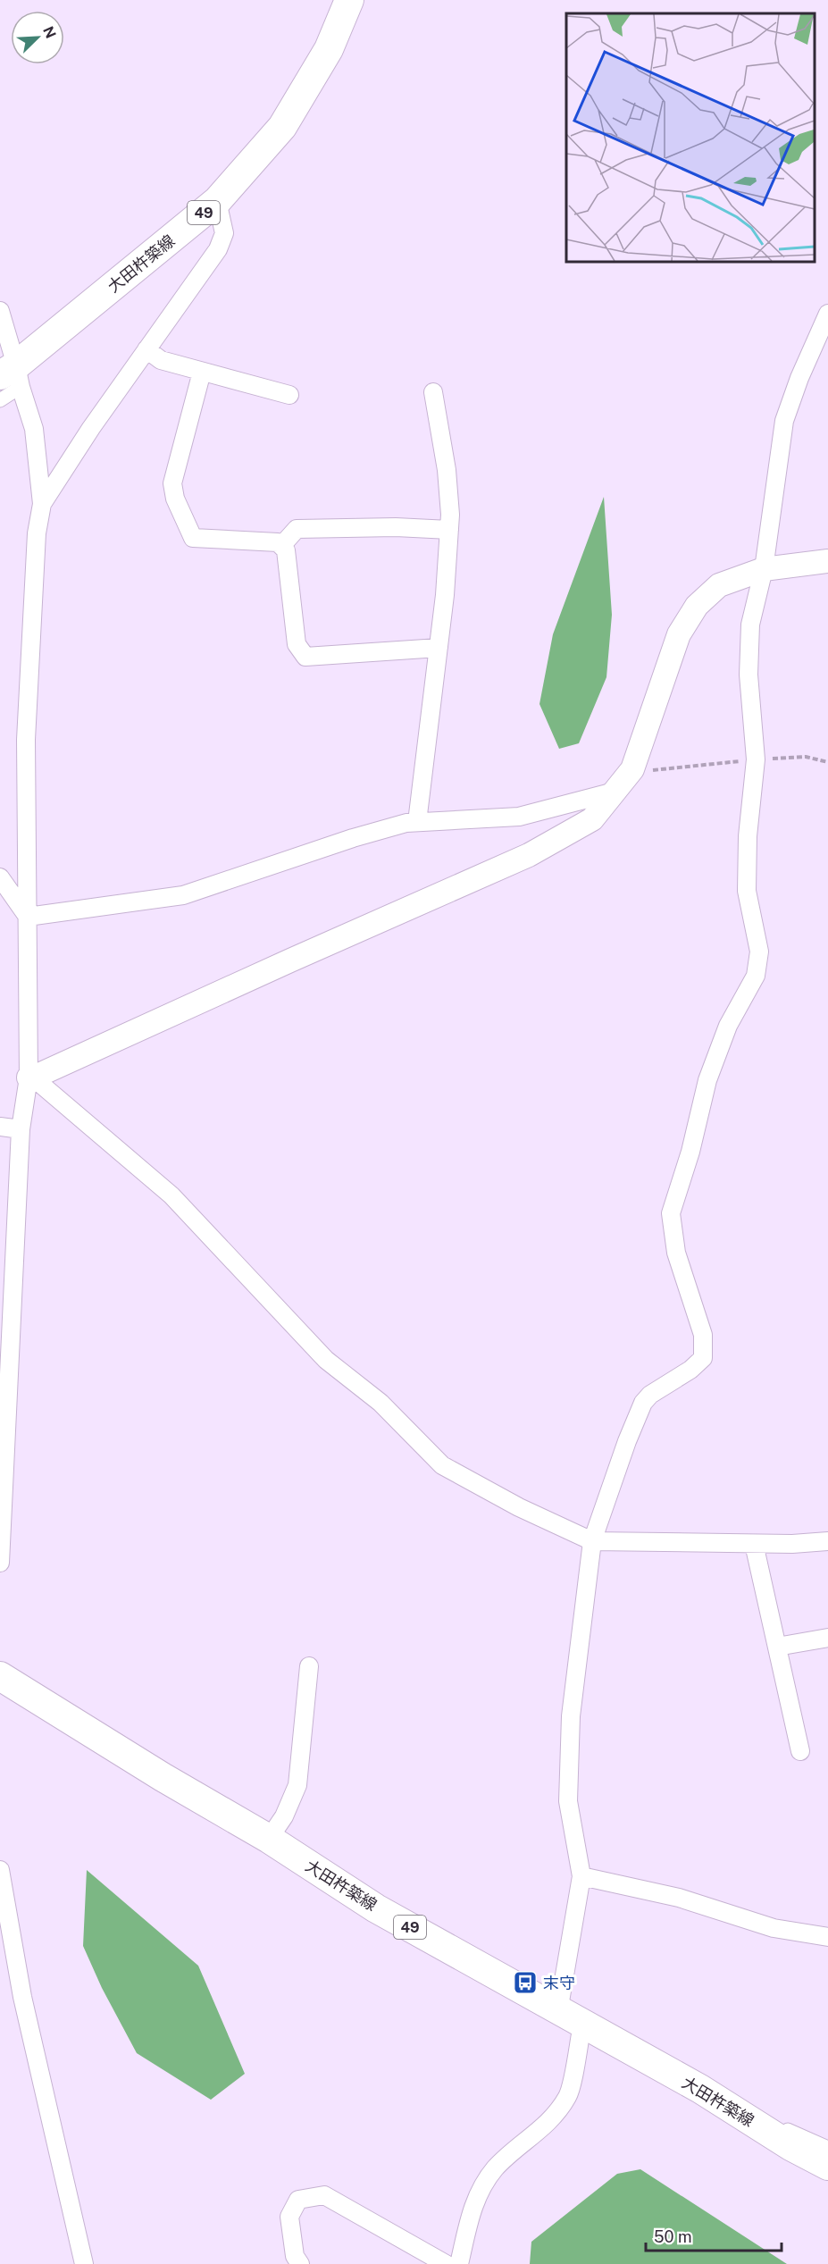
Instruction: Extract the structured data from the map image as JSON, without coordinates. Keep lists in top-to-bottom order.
{
  "streets": {
    "main road": ["49", "大田杵築線"]
  },
  "places": {
    "bus stop": ["末守"]
  },
  "scale_bar": "50 m",
  "north": "top right"
}
